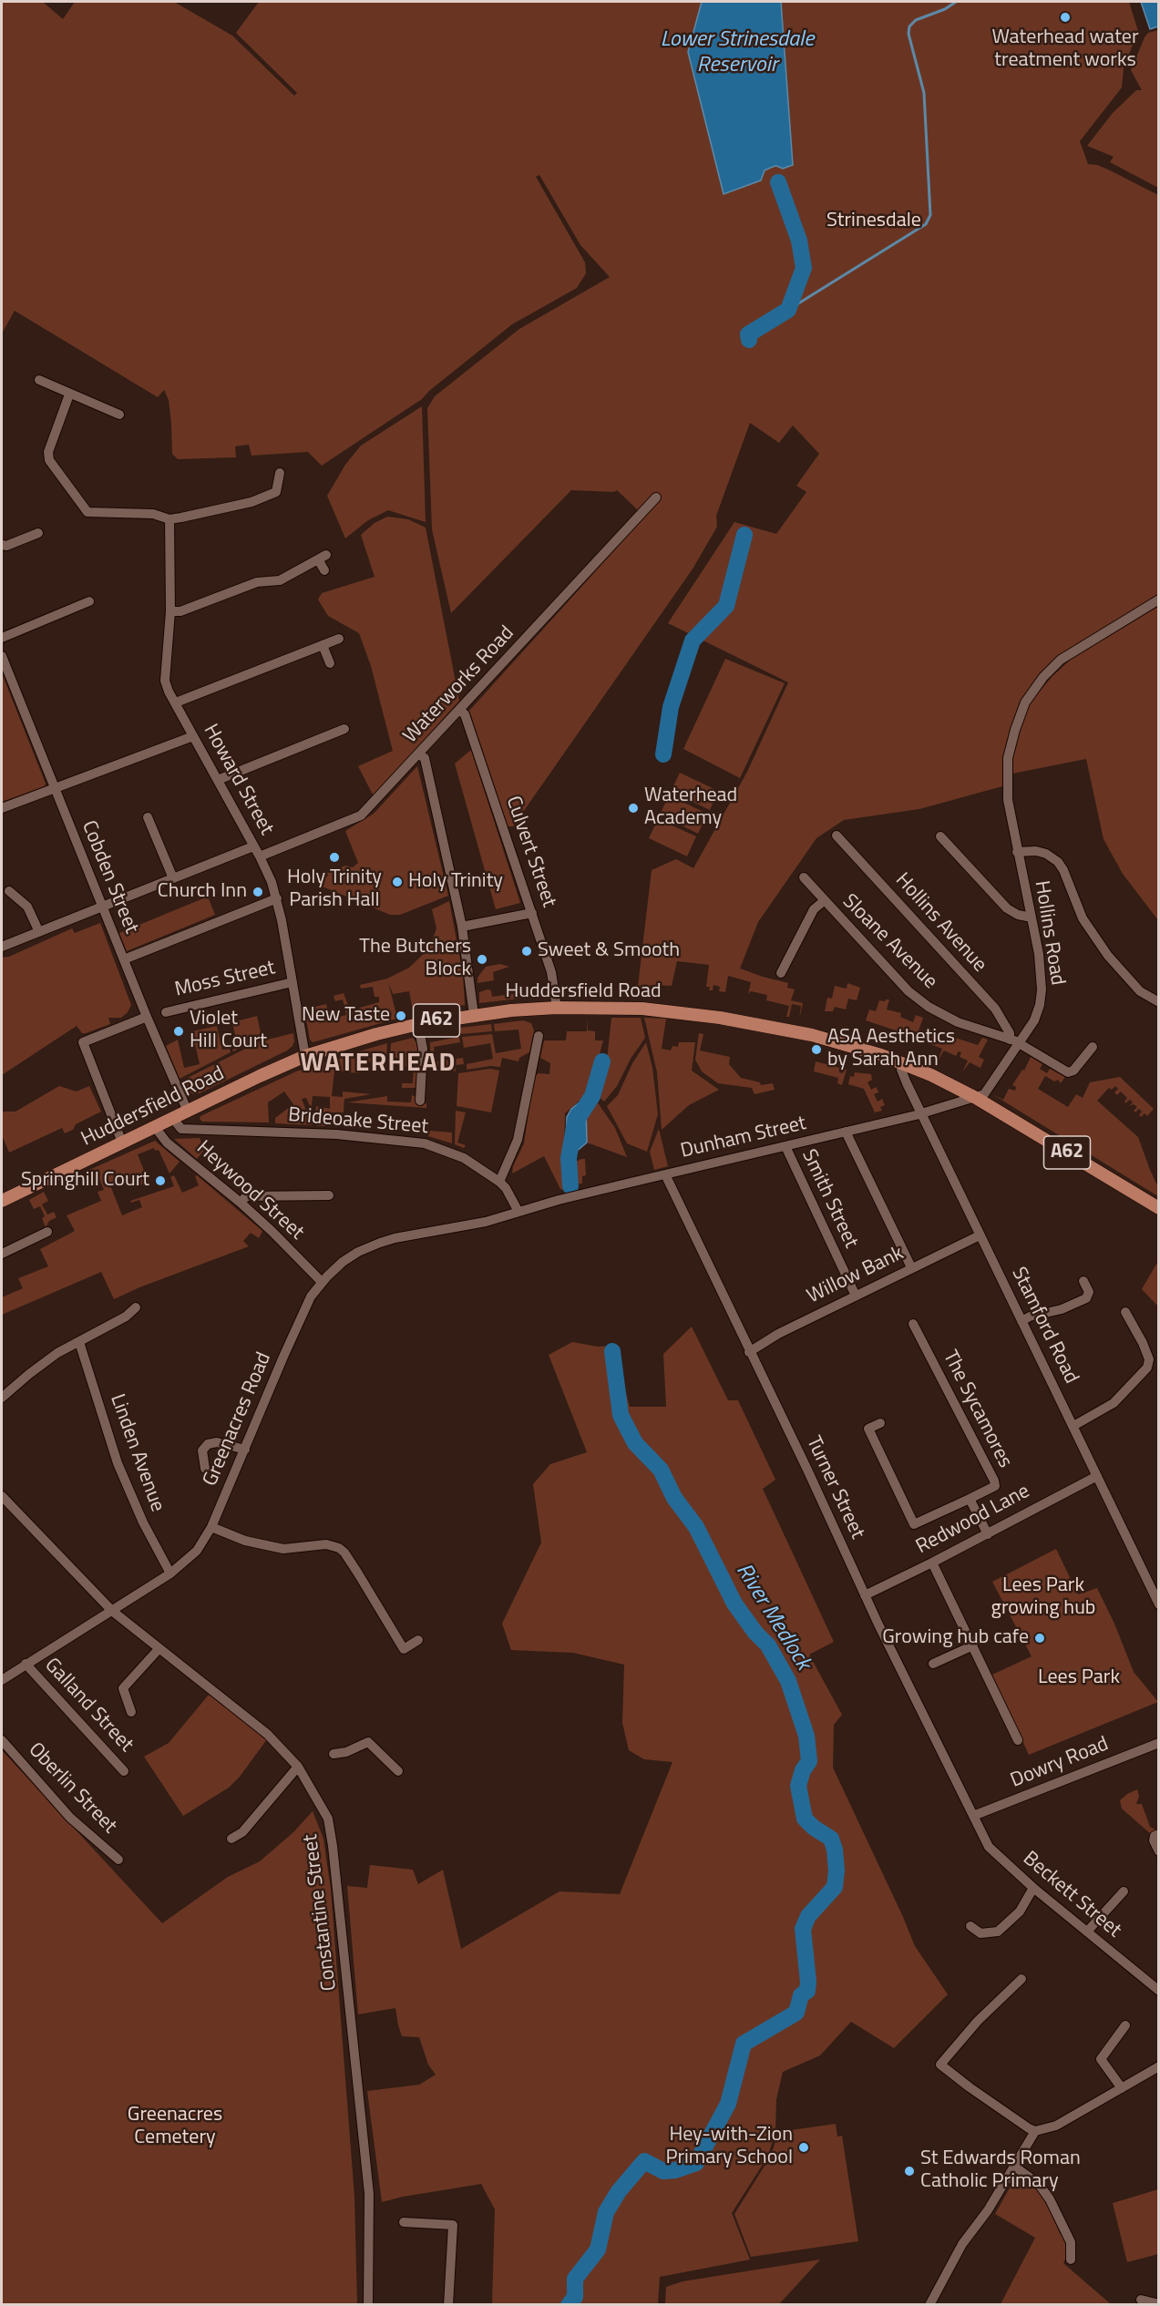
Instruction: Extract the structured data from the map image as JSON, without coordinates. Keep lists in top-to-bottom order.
{
  "streets": {
    "main road": ["Huddersfield Road", "A62"],
    "street": [
      "Waterworks Road",
      "Howard Street",
      "Culvert Street",
      "Cobden Street",
      "Hollins Avenue",
      "Hollins Road",
      "Sloane Avenue",
      "Moss Street",
      "Brideoake Street",
      "Dunham Street",
      "Heywood Street",
      "Smith Street",
      "Willow Bank",
      "Stamford Road",
      "The Sycamores",
      "Greenacres Road",
      "Linden Avenue",
      "Turner Street",
      "Redwood Lane",
      "Galland Street",
      "Dowry Road",
      "Oberlin Street",
      "Beckett Street",
      "Constantine Street"
    ]
  },
  "crossings": [
    ["Waterworks Road", "Howard Street"],
    ["Waterworks Road", "Culvert Street"],
    ["Howard Street", "Moss Street"],
    ["Howard Street", "Huddersfield Road"],
    ["Culvert Street", "Huddersfield Road"],
    ["Cobden Street", "Huddersfield Road"],
    ["Hollins Avenue", "Hollins Road"],
    ["Hollins Avenue", "Sloane Avenue"],
    ["Hollins Road", "Sloane Avenue"],
    ["Hollins Road", "Huddersfield Road"],
    ["Hollins Road", "Dunham Street"],
    ["Huddersfield Road", "Brideoake Street"],
    ["Huddersfield Road", "Dunham Street"],
    ["Huddersfield Road", "Heywood Street"],
    ["Huddersfield Road", "Stamford Road"],
    ["Brideoake Street", "Dunham Street"],
    ["Brideoake Street", "Greenacres Road"],
    ["Dunham Street", "Smith Street"],
    ["Dunham Street", "Stamford Road"],
    ["Dunham Street", "Greenacres Road"],
    ["Dunham Street", "Turner Street"],
    ["Heywood Street", "Greenacres Road"],
    ["Smith Street", "Willow Bank"],
    ["Willow Bank", "Stamford Road"],
    ["Willow Bank", "Turner Street"],
    ["Stamford Road", "Redwood Lane"],
    ["Greenacres Road", "Linden Avenue"],
    ["Greenacres Road", "Galland Street"],
    ["Greenacres Road", "Constantine Street"],
    ["Turner Street", "Redwood Lane"],
    ["Turner Street", "Dowry Road"],
    ["Turner Street", "Beckett Street"],
    ["Dowry Road", "Beckett Street"]
  ],
  "districts": ["WATERHEAD"],
  "water": ["Lower Strinesdale Reservoir", "River Medlock"],
  "parks": [
    "Strinesdale",
    "Lees Park growing hub",
    "Lees Park",
    "Greenacres Cemetery"
  ],
  "places": [
    "Waterhead water treatment works",
    "Waterhead Academy",
    "Holy Trinity Parish Hall",
    "Holy Trinity",
    "Church Inn",
    "Sweet & Smooth",
    "The Butchers Block",
    "New Taste",
    "Violet Hill Court",
    "ASA Aesthetics by Sarah Ann",
    "Springhill Court",
    "Growing hub cafe",
    "Hey-with-Zion Primary School",
    "St Edwards Roman Catholic Primary"
  ]
}
